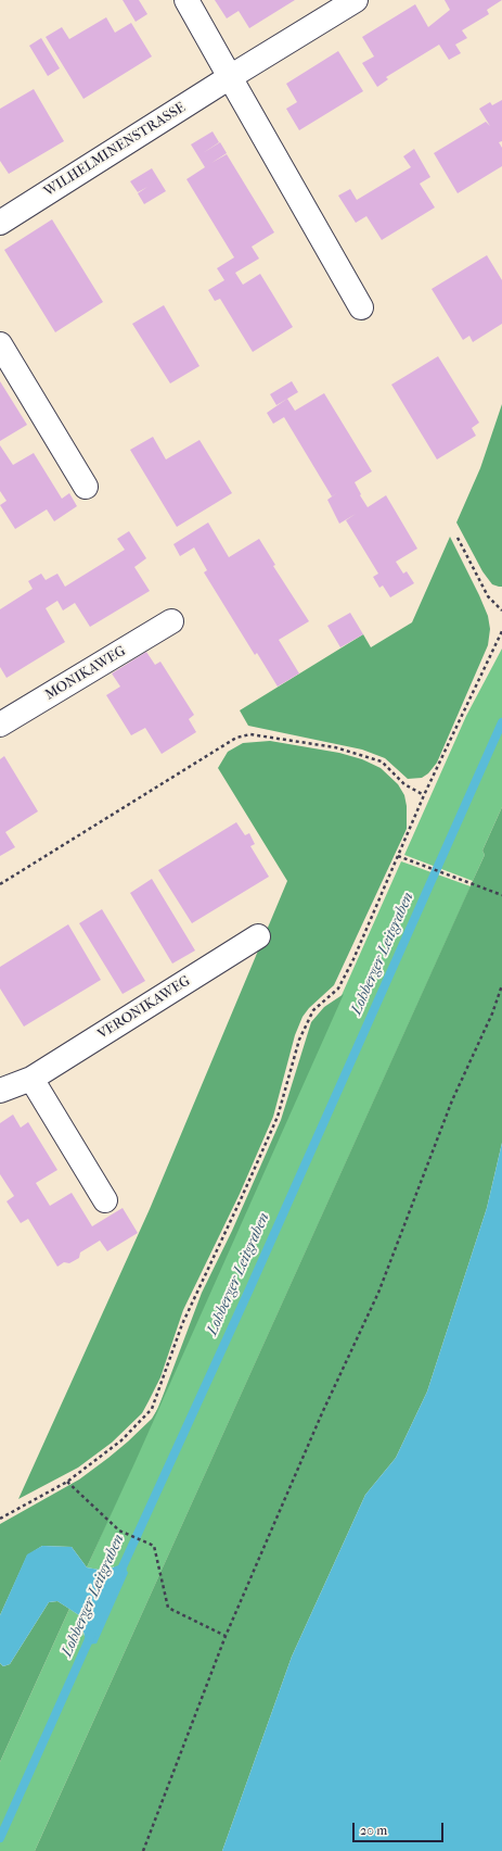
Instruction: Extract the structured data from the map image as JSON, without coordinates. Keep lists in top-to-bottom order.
{
  "streets": {
    "street": ["WILHELMINENSTRASSE", "MONIKAWEG", "VERONIKAWEG"]
  },
  "water": ["Lohberger Leitgraben"],
  "scale_bar": "20 m"
}
